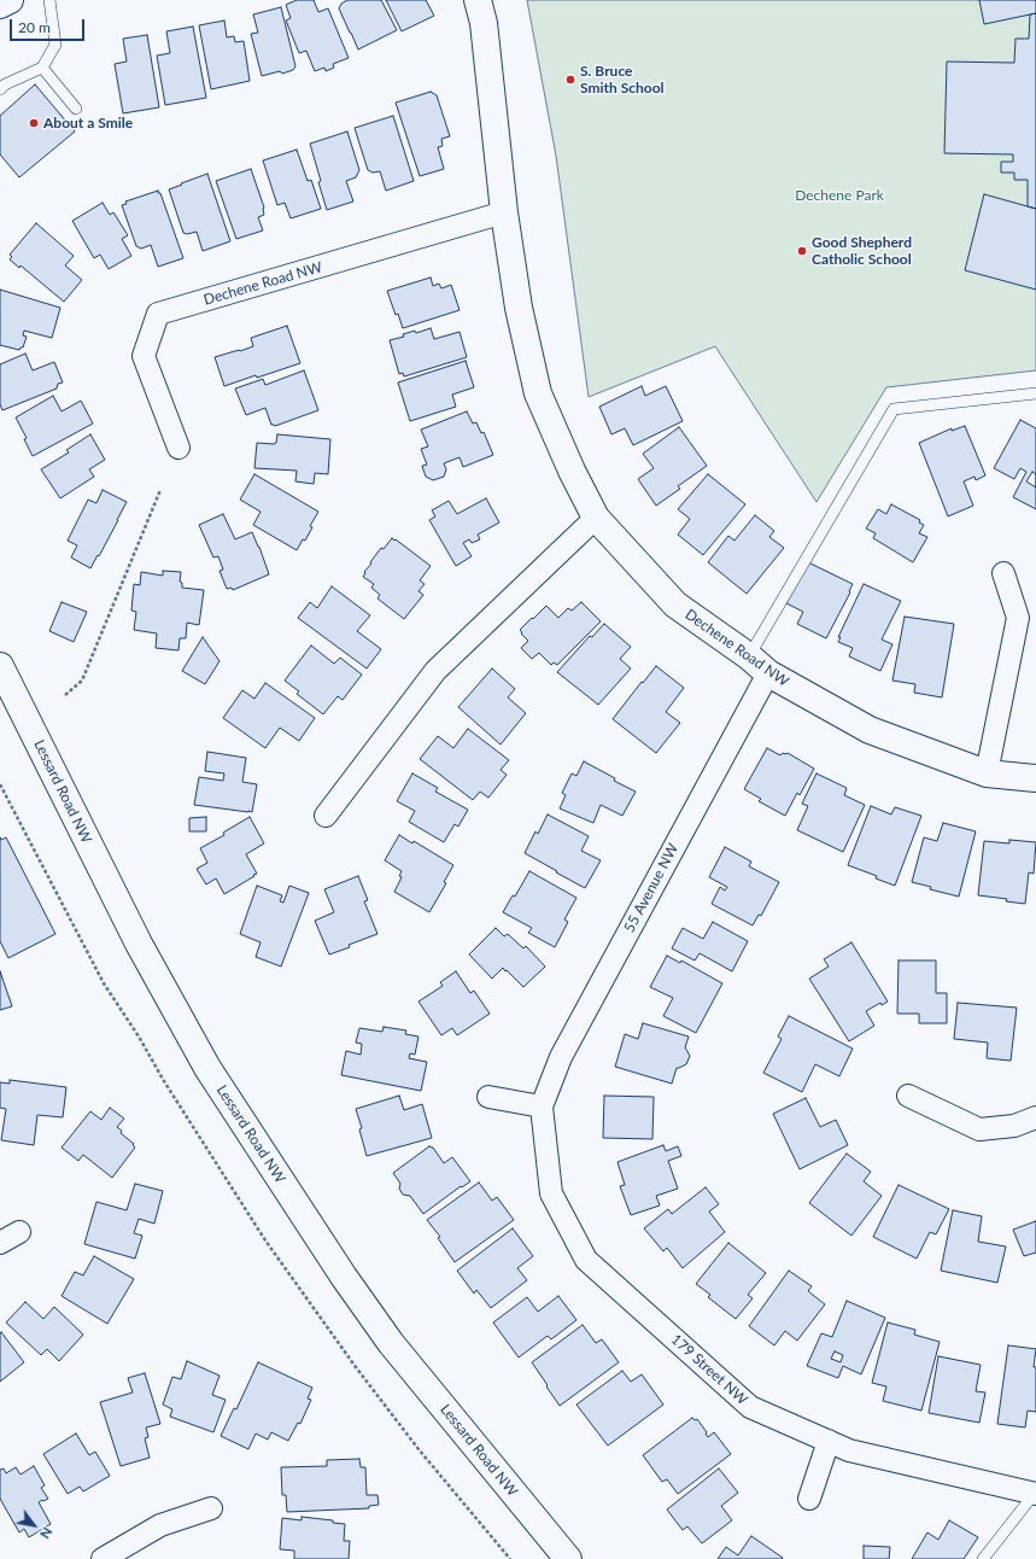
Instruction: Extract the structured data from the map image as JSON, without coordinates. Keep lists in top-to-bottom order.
{
  "streets": {
    "street": [
      "Dechene Road NW",
      "Lessard Road NW",
      "55 Avenue NW",
      "179 Street NW"
    ]
  },
  "crossings": [
    ["Dechene Road NW", "55 Avenue NW"],
    ["55 Avenue NW", "179 Street NW"]
  ],
  "parks": ["Dechene Park"],
  "places": ["S. Bruce Smith School", "About a Smile", "Good Shepherd Catholic School"],
  "scale_bar": "20 m",
  "north": "bottom right"
}
